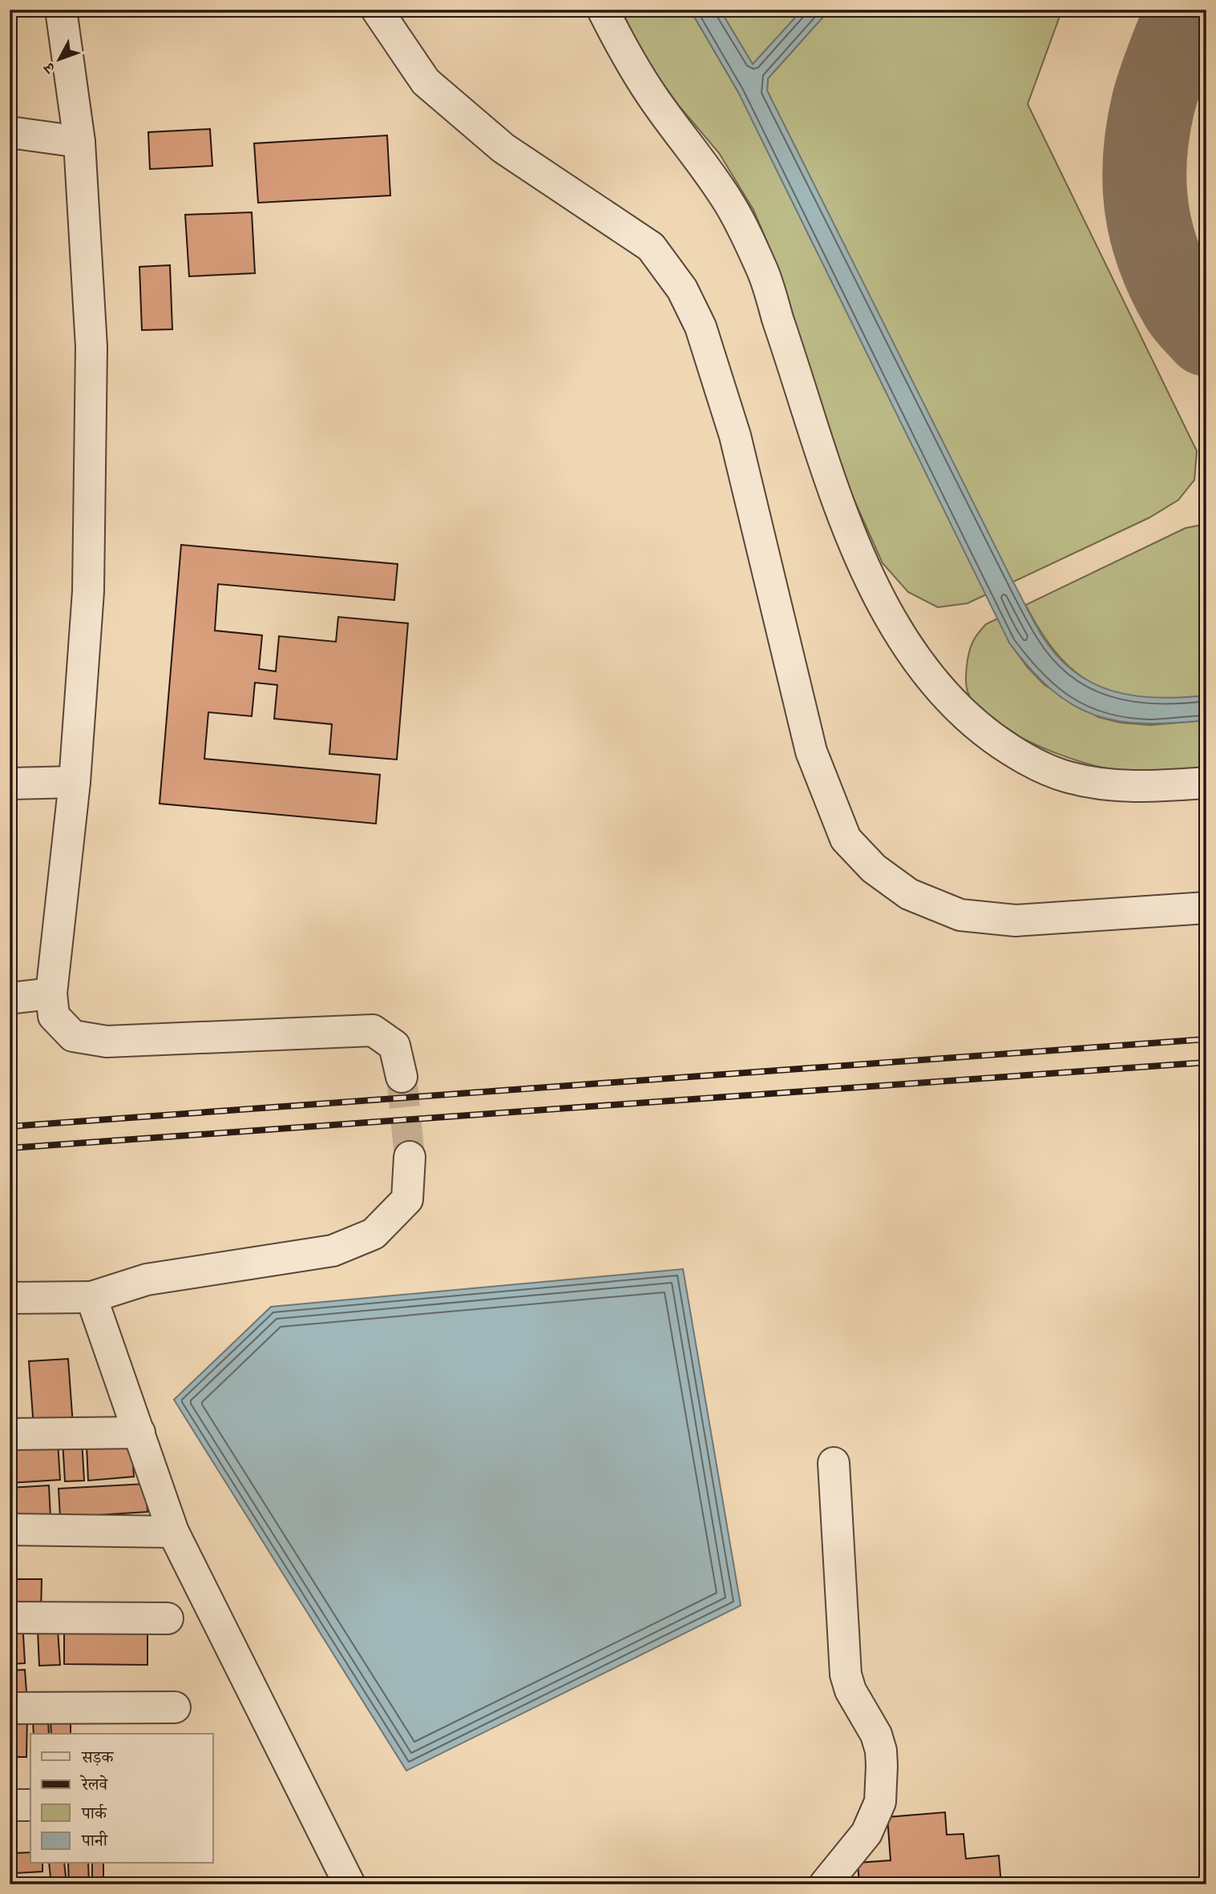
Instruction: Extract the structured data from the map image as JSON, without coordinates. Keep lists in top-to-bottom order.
{
  "legend": [
    "सड़क",
    "रेलवे",
    "पार्क",
    "पानी"
  ],
  "north": "bottom left"
}
